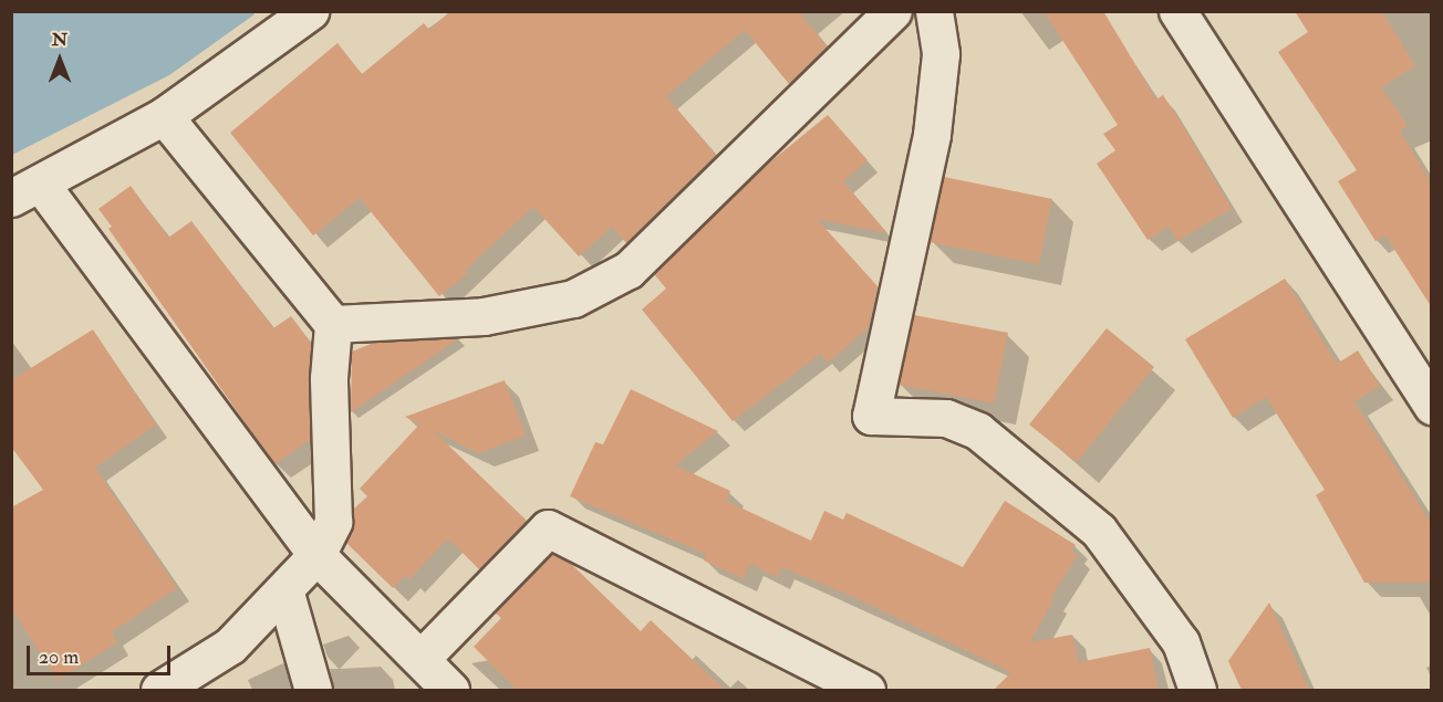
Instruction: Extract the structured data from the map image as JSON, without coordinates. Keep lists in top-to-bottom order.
{
  "scale_bar": "20 m",
  "north": "top"
}
